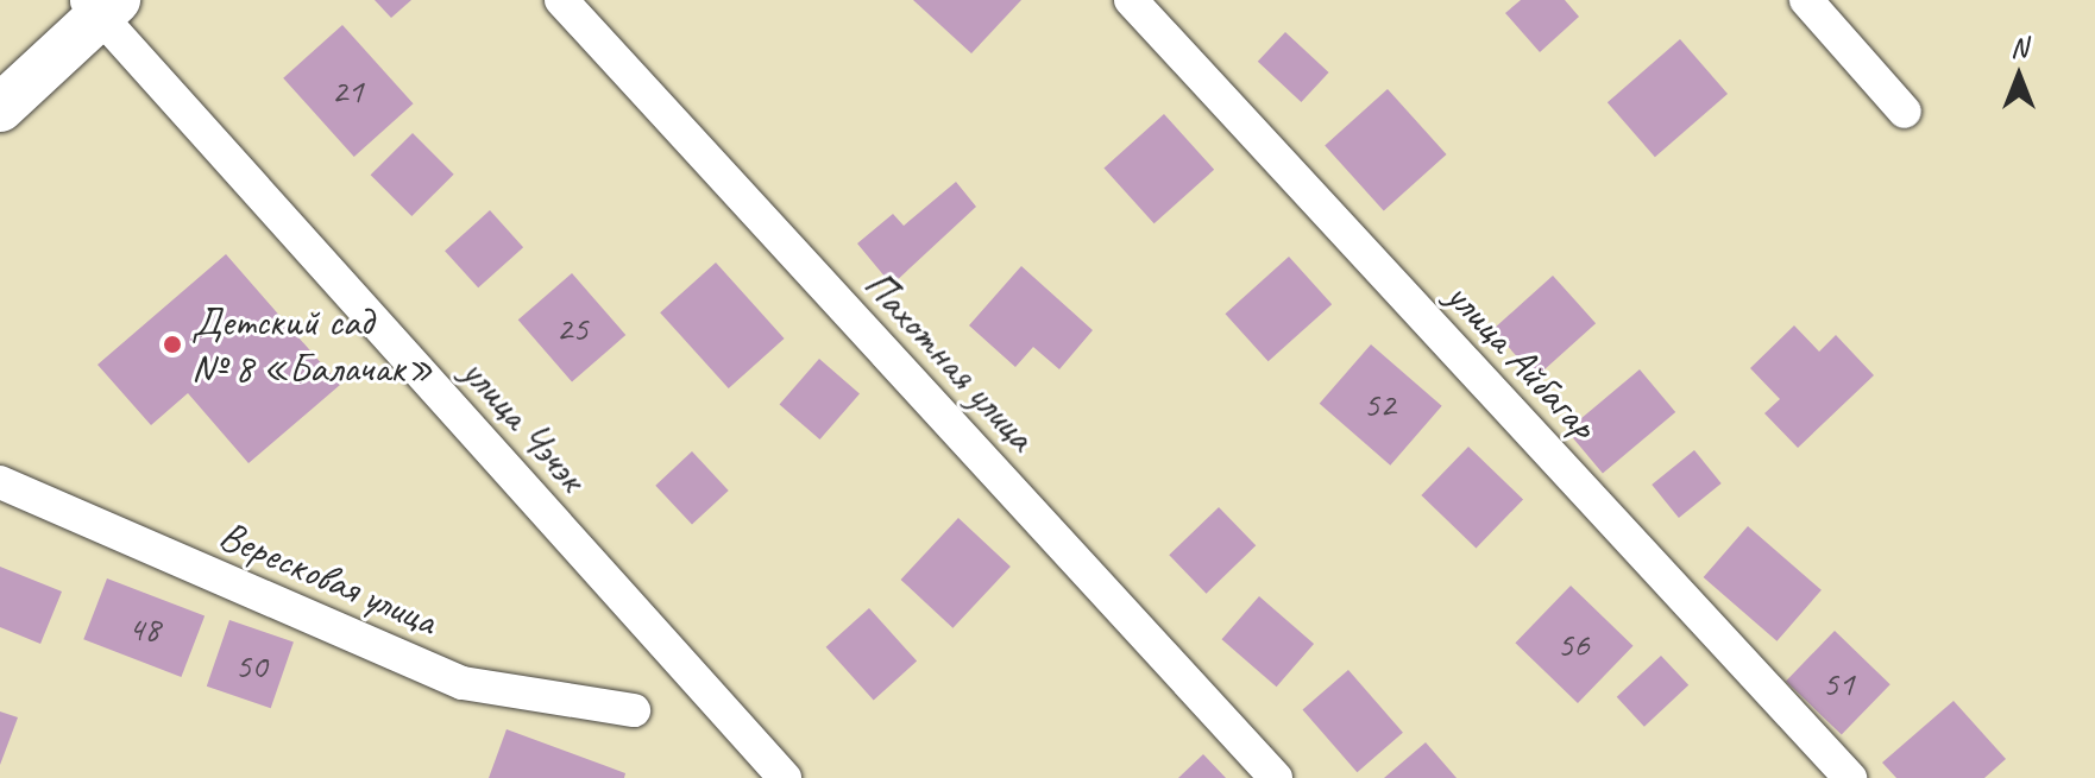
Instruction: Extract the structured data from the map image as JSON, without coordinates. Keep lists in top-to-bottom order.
{
  "streets": {
    "street": [
      "Пахотная улица",
      "улица Айбагар",
      "улица Чэчэк",
      "Вересковая улица"
    ]
  },
  "places": ["Детский сад № 8 «Балачак»"],
  "house_numbers": [
    "21",
    "25",
    "52",
    "48",
    "56",
    "50",
    "51"
  ],
  "north": "top"
}
